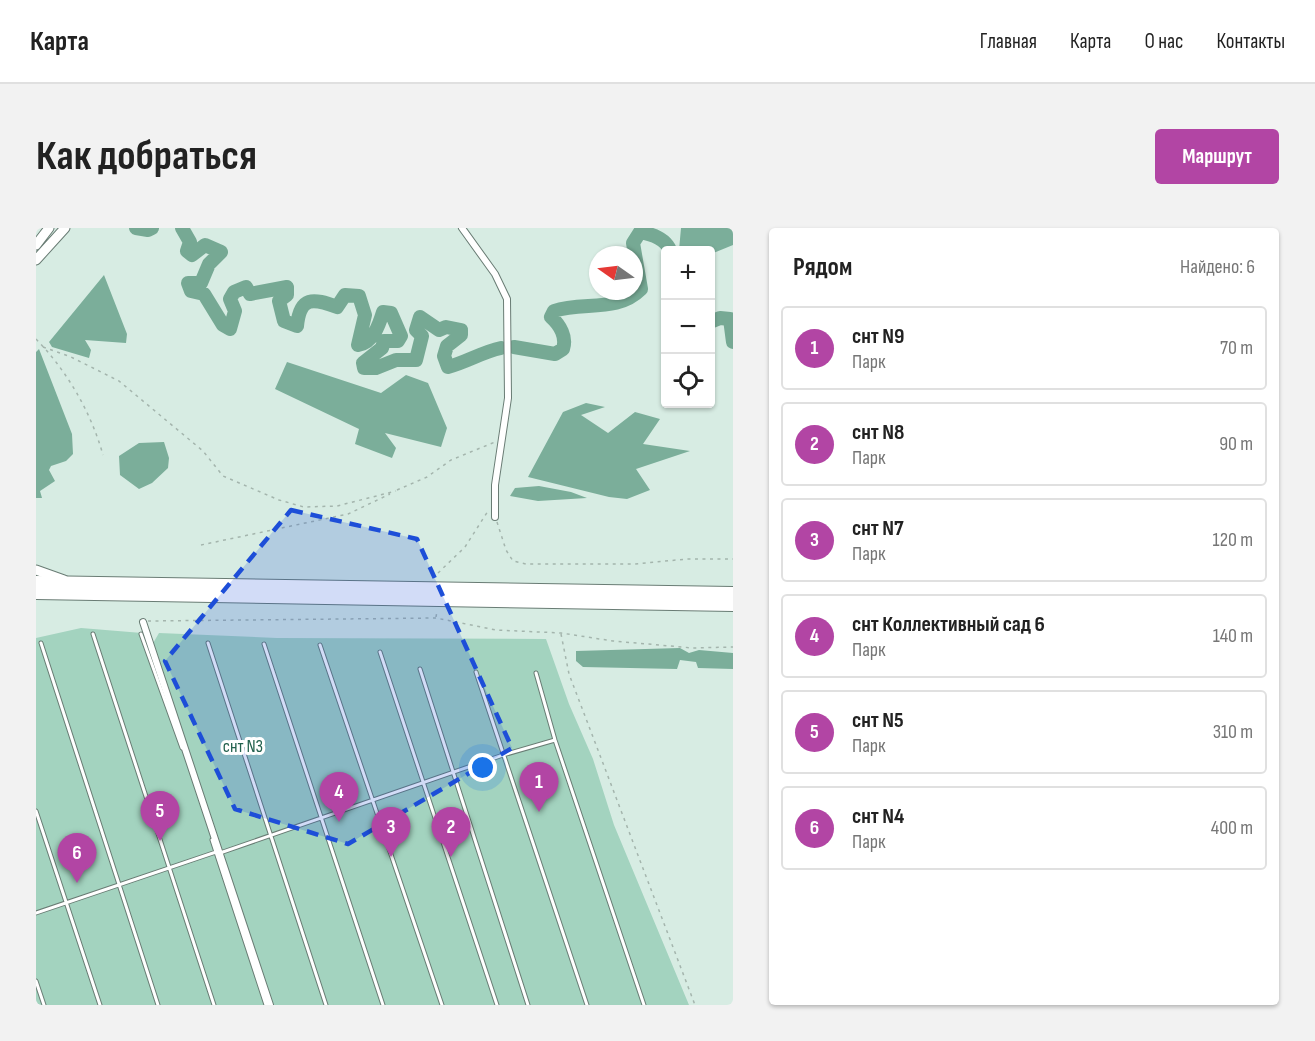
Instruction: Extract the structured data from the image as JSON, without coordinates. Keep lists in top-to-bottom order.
{
  "parks": ["снт N3"],
  "north": "left",
  "page": {
    "header": "Карта",
    "nav": [
      "Главная",
      "Карта",
      "О нас",
      "Контакты"
    ],
    "buttons": "Маршрут",
    "title": "Как добраться",
    "heading": ["Рядом", "Найдено: 6"],
    "map_buttons": ["+", "−"],
    "list": [
      {
        "mark": "1",
        "name": "снт N9",
        "note": "Парк",
        "value": "70 m"
      },
      {
        "mark": "2",
        "name": "снт N8",
        "note": "Парк",
        "value": "90 m"
      },
      {
        "mark": "3",
        "name": "снт N7",
        "note": "Парк",
        "value": "120 m"
      },
      {
        "mark": "4",
        "name": "снт Коллективный сад 6",
        "note": "Парк",
        "value": "140 m"
      },
      {
        "mark": "5",
        "name": "снт N5",
        "note": "Парк",
        "value": "310 m"
      },
      {
        "mark": "6",
        "name": "снт N4",
        "note": "Парк",
        "value": "400 m"
      }
    ],
    "pins": [
      "1",
      "4",
      "5",
      "2",
      "3",
      "6"
    ]
  }
}
